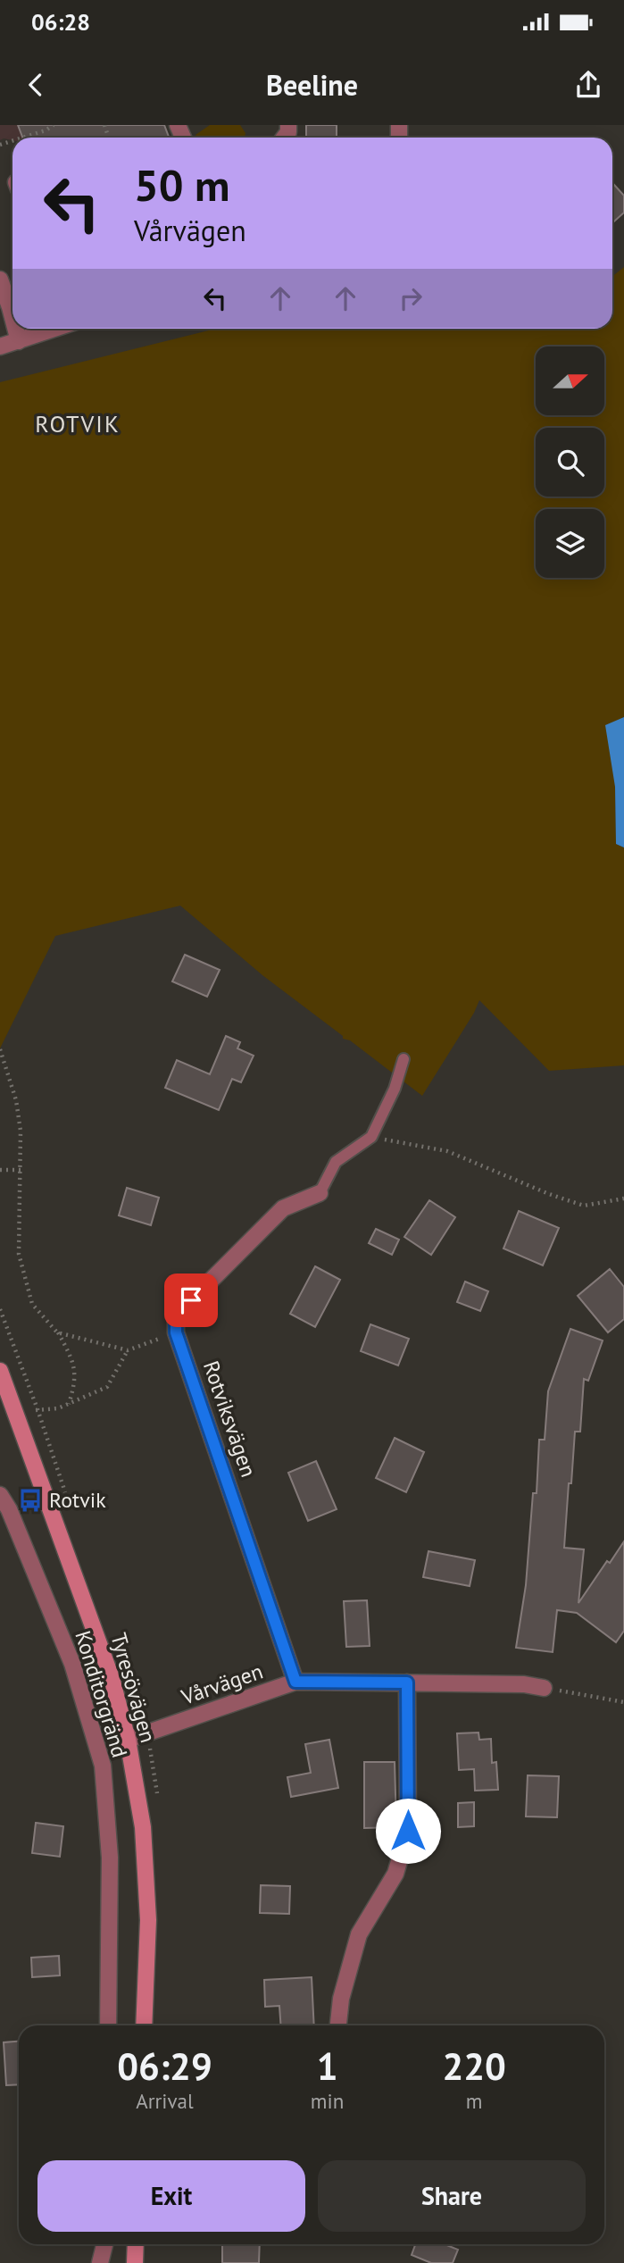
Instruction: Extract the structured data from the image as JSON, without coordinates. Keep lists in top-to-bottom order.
{
  "streets": {
    "main road": ["Tyresövägen"],
    "street": ["Rotviksvägen", "Vårvägen", "Konditorgränd"]
  },
  "crossings": [
    ["Rotviksvägen", "Vårvägen"],
    ["Vårvägen", "Tyresövägen"]
  ],
  "districts": ["ROTVIK"],
  "places": {
    "bus stop": ["Rotvik"]
  },
  "north": "right",
  "page": {
    "status": "06:28",
    "header": "Beeline",
    "turn": ["50 m", "Vårvägen"],
    "eta": [
      "06:29",
      "Arrival",
      "1",
      "min",
      "220",
      "m"
    ],
    "buttons": ["Exit", "Share"]
  }
}
